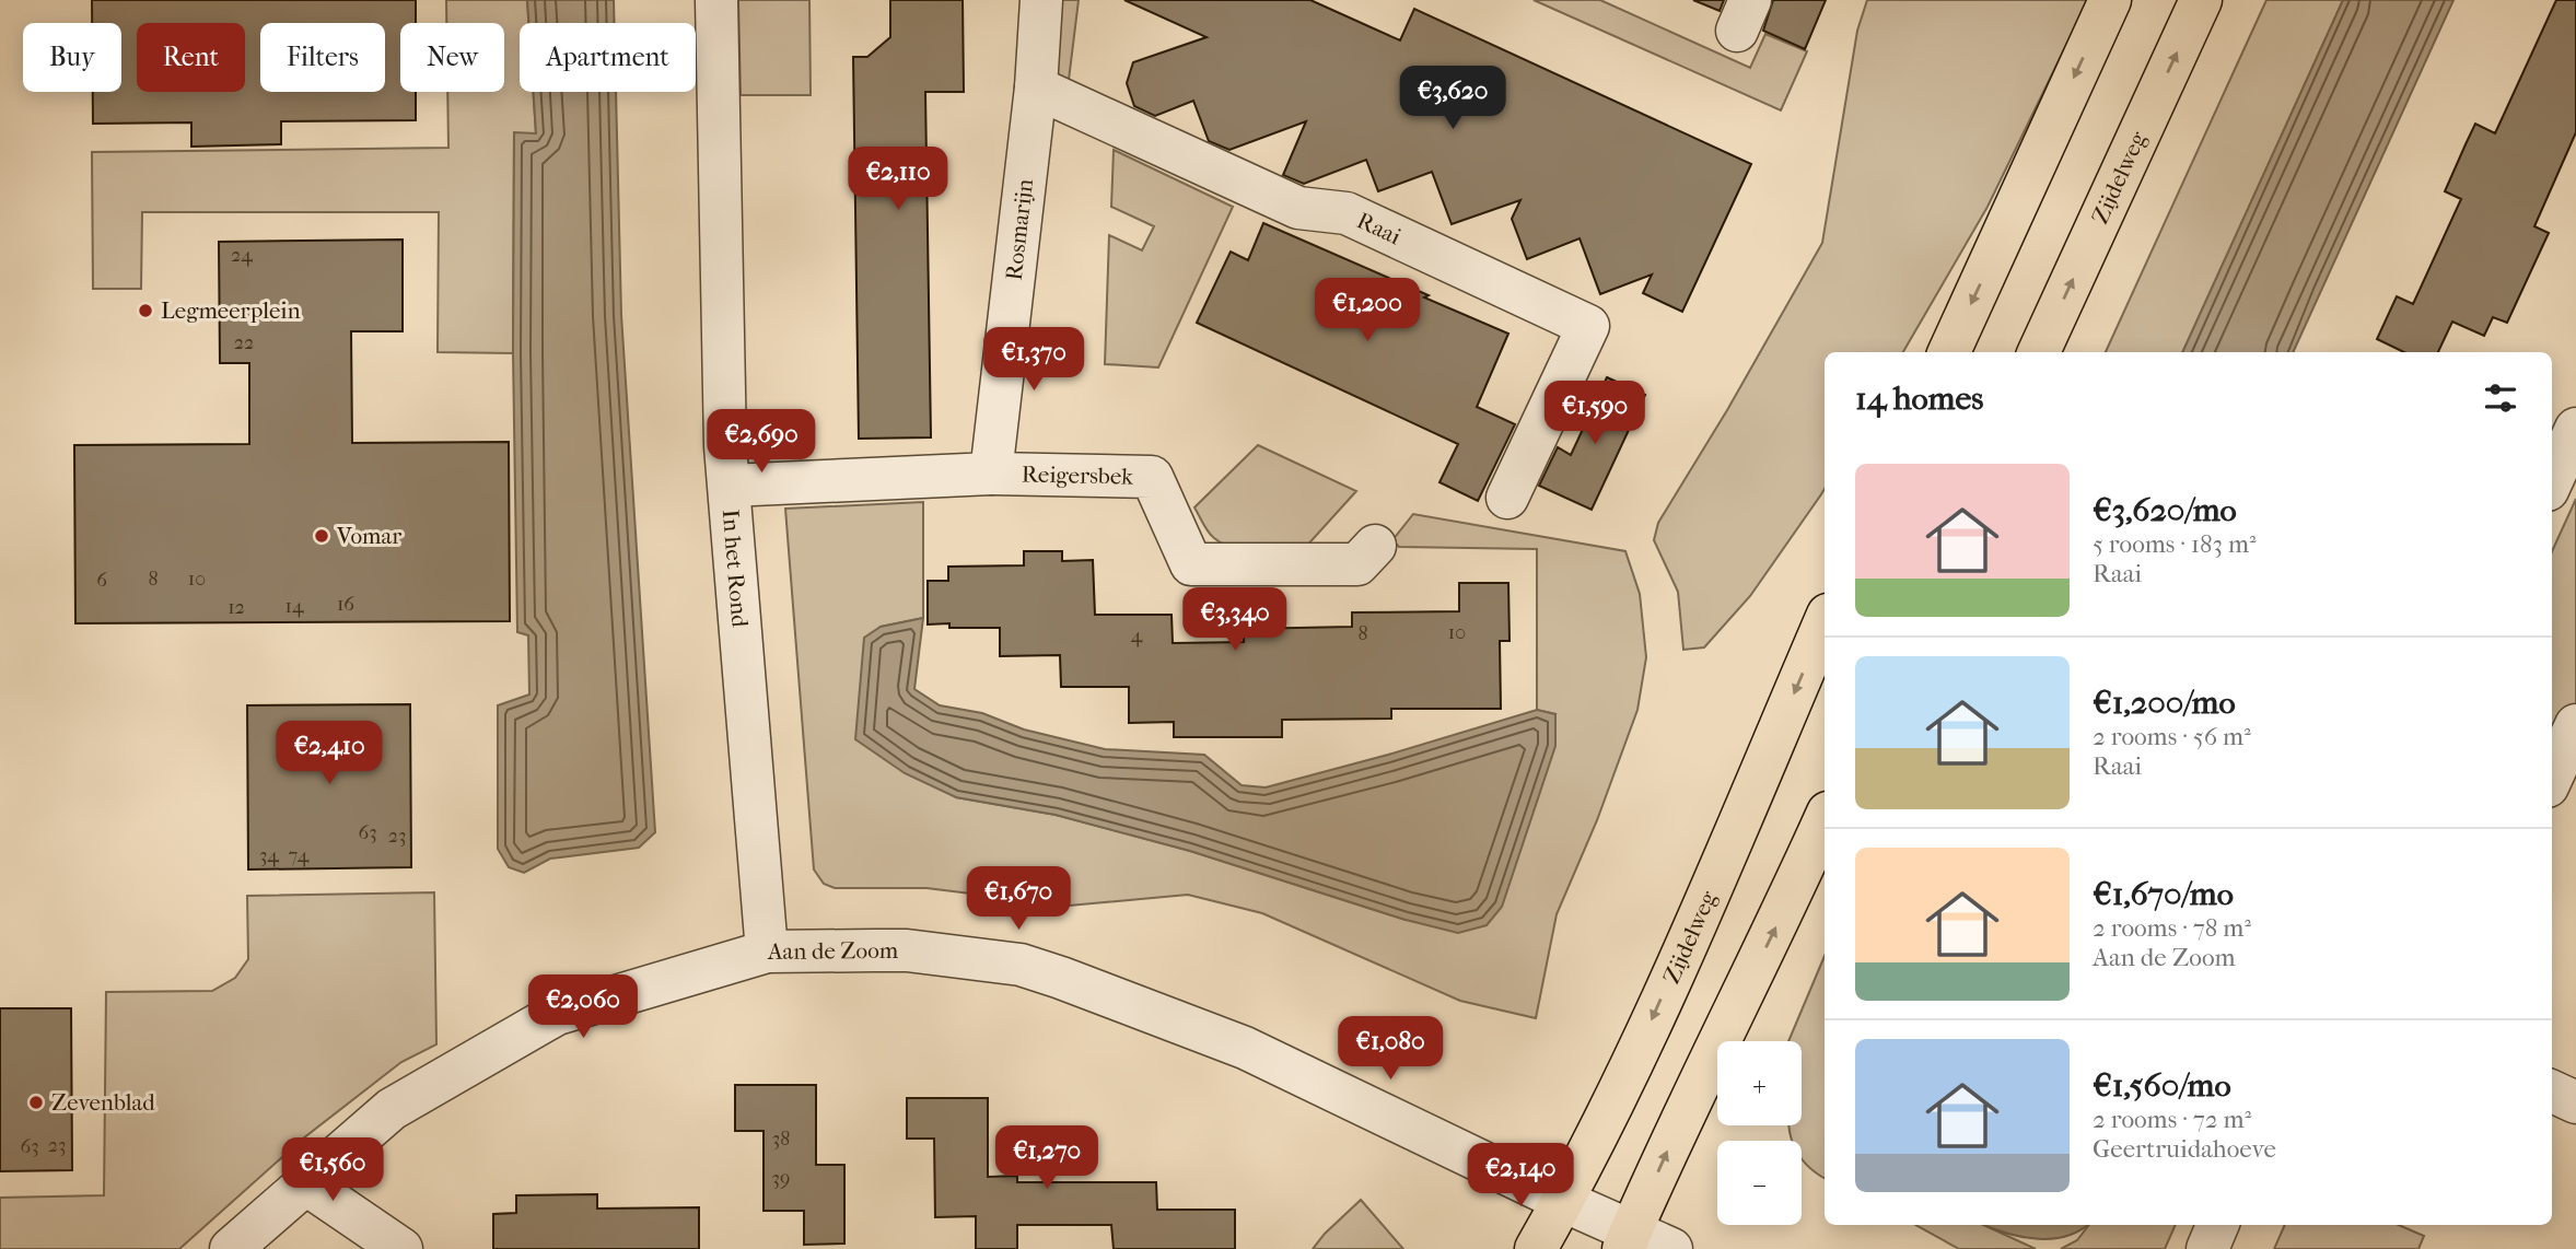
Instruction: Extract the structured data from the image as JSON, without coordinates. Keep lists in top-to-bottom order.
{
  "streets": {
    "main road": ["Zijdelweg"],
    "street": [
      "Raai",
      "Rosmarijn",
      "Reigersbek",
      "In het Rond",
      "Aan de Zoom"
    ]
  },
  "crossings": [
    ["Zijdelweg", "Aan de Zoom"],
    ["Raai", "Rosmarijn"],
    ["Rosmarijn", "Reigersbek"],
    ["In het Rond", "Aan de Zoom"]
  ],
  "places": ["Legmeerplein", "Vomar", "Zevenblad"],
  "house_numbers": [
    "24",
    "22",
    "8",
    "10",
    "6",
    "16",
    "14",
    "12",
    "10",
    "8",
    "4",
    "63",
    "23",
    "34",
    "74",
    "38",
    "23",
    "63",
    "39"
  ],
  "page": {
    "chip": [
      "Buy",
      "Rent",
      "Filters",
      "New",
      "Apartment"
    ],
    "price": [
      "€3,620",
      "€2,110",
      "€1,200",
      "€1,370",
      "€1,590",
      "€2,690",
      "€3,340",
      "€2,410",
      "€1,670",
      "€2,060",
      "€1,080",
      "€1,270",
      "€1,560",
      "€2,140"
    ],
    "heading": "14 homes",
    "list": [
      {
        "name": "€3,620/mo",
        "note": "5 rooms · 183 m² · Raai"
      },
      {
        "name": "€1,200/mo",
        "note": "2 rooms · 56 m² · Raai"
      },
      {
        "name": "€1,670/mo",
        "note": "2 rooms · 78 m² · Aan de Zoom"
      },
      {
        "name": "€1,560/mo",
        "note": "2 rooms · 72 m² · Geertruidahoeve"
      }
    ],
    "map_buttons": ["+", "−"]
  }
}
